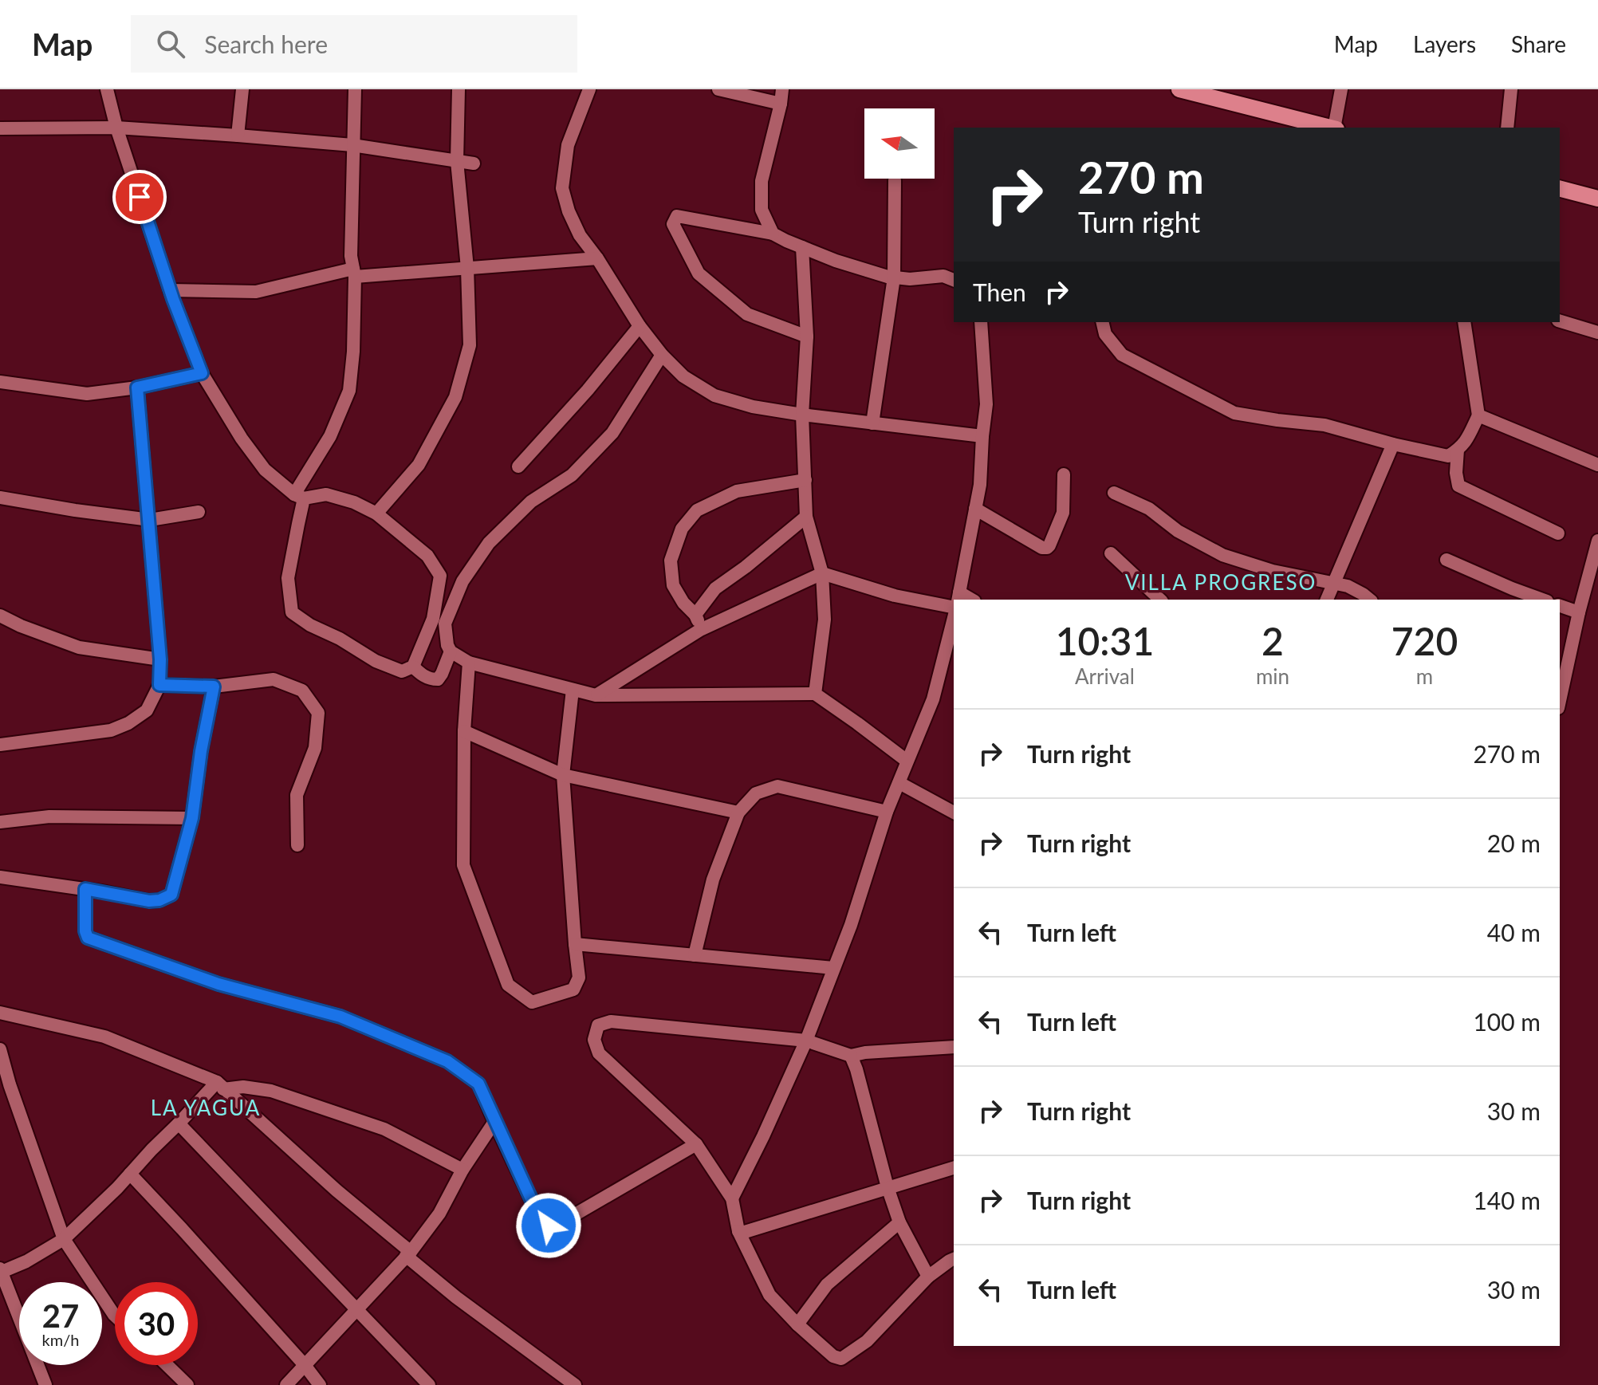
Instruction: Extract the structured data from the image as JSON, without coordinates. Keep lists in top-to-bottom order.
{
  "districts": ["VILLA PROGRESO", "LA YAGUA"],
  "north": "left",
  "page": {
    "header": "Map",
    "search": "Search here",
    "nav": ["Map", "Layers", "Share"],
    "turn": ["270 m", "Turn right"],
    "then": "Then",
    "eta": [
      "10:31",
      "Arrival",
      "2",
      "min",
      "720",
      "m"
    ],
    "list": [
      {
        "name": "Turn right",
        "value": "270 m"
      },
      {
        "name": "Turn right",
        "value": "20 m"
      },
      {
        "name": "Turn left",
        "value": "40 m"
      },
      {
        "name": "Turn left",
        "value": "100 m"
      },
      {
        "name": "Turn right",
        "value": "30 m"
      },
      {
        "name": "Turn right",
        "value": "140 m"
      },
      {
        "name": "Turn left",
        "value": "30 m"
      }
    ],
    "speed": "27 km/h",
    "limit": "30"
  }
}
